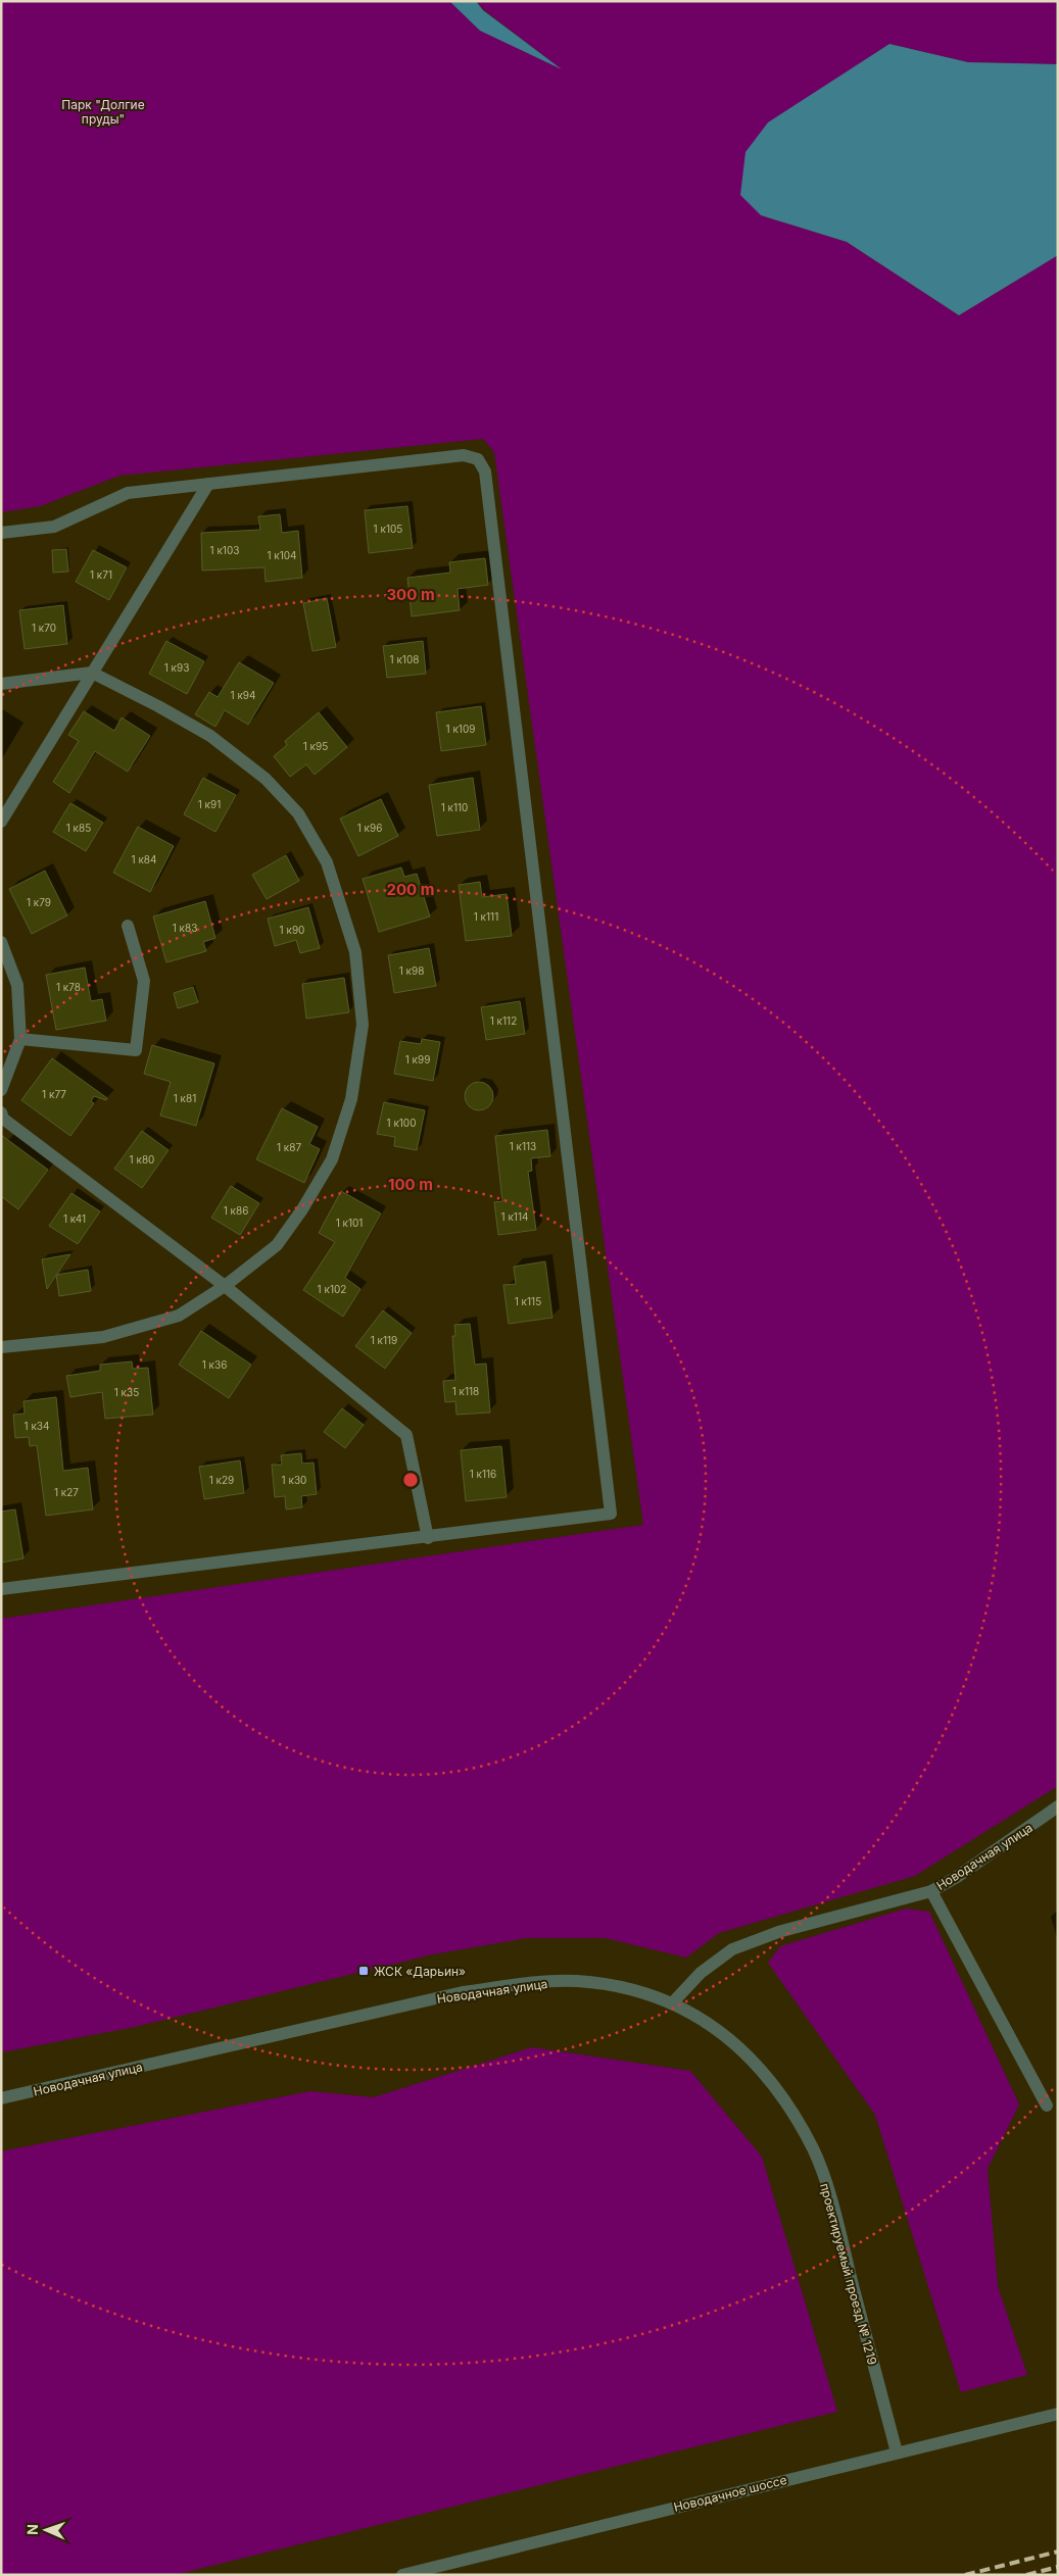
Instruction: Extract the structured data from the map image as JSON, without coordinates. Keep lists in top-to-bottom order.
{
  "streets": {
    "street": ["Новодачная улица", "проектируемый проезд № 1219", "Новодачное шоссе"]
  },
  "crossings": [
    ["Новодачная улица", "проектируемый проезд № 1219"],
    ["проектируемый проезд № 1219", "Новодачное шоссе"]
  ],
  "parks": ["Парк \"Долгие пруды\""],
  "places": {
    "transit": ["ЖСК «Дарьин»"]
  },
  "house_numbers": [
    "1 к105",
    "1 к103",
    "1 к104",
    "1 к71",
    "1 к70",
    "1 к108",
    "1 к93",
    "1 к94",
    "1 к109",
    "1 к95",
    "1 к91",
    "1 к110",
    "1 к85",
    "1 к96",
    "1 к84",
    "1 к79",
    "1 к111",
    "1 к83",
    "1 к90",
    "1 к98",
    "1 к78",
    "1 к112",
    "1 к99",
    "1 к77",
    "1 к81",
    "1 к100",
    "1 к113",
    "1 к87",
    "1 к80",
    "1 к86",
    "1 к114",
    "1 к41",
    "1 к101",
    "1 к102",
    "1 к115",
    "1 к119",
    "1 к36",
    "1 к118",
    "1 к35",
    "1 к34",
    "1 к116",
    "1 к29",
    "1 к30",
    "1 к27"
  ],
  "north": "left",
  "rings": ["300 m", "200 m", "100 m"]
}
